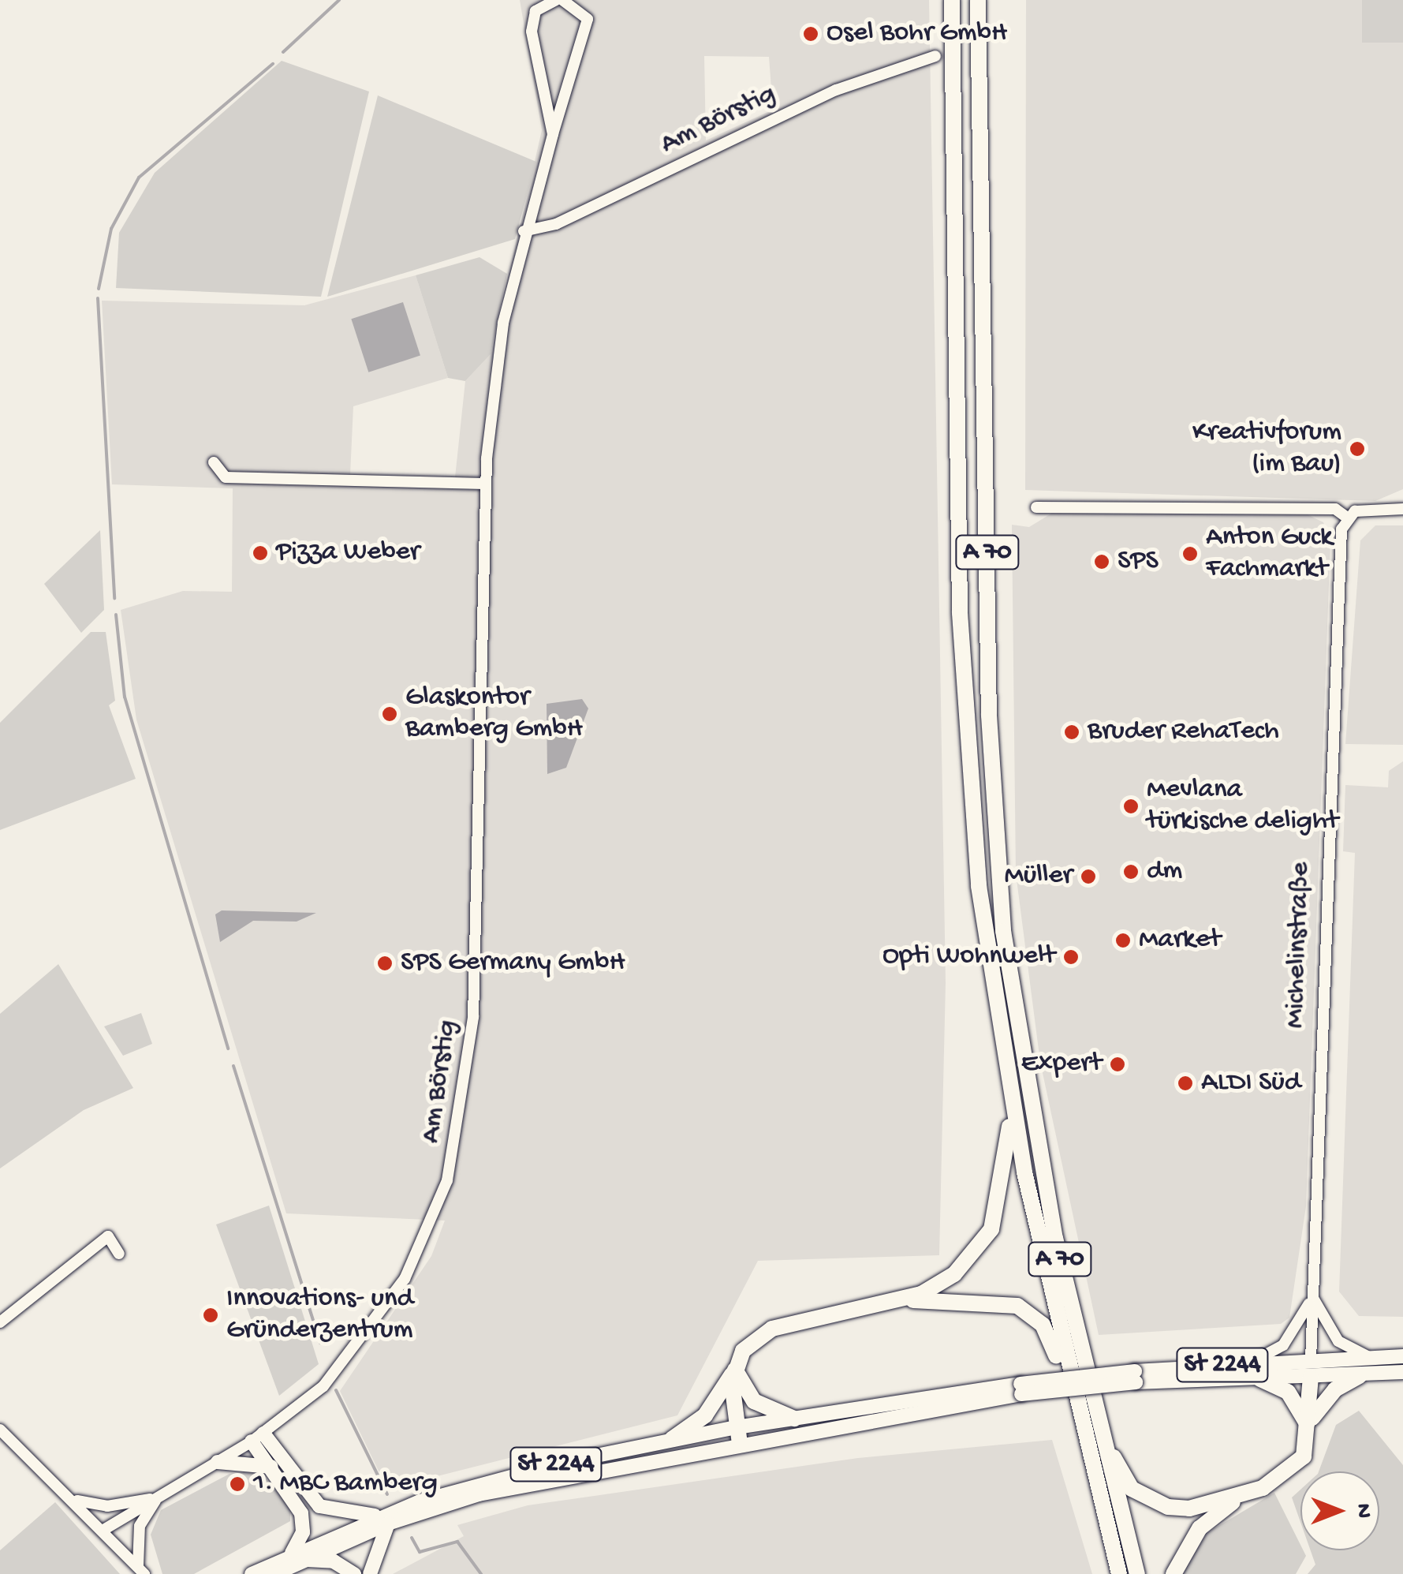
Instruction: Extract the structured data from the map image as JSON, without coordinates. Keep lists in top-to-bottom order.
{
  "streets": {
    "highway": ["A 70"],
    "main road": ["Michelinstraße", "St 2244"],
    "street": ["Am Börstig"]
  },
  "crossings": [
    ["Michelinstraße", "St 2244"]
  ],
  "places": [
    "Osel Bohr GmbH",
    "Kreativforum (im Bau)",
    "Pizza Weber",
    "Anton Guck Fachmarkt",
    "SPS",
    "Glaskontor Bamberg GmbH",
    "Bruder RehaTech",
    "Mevlana türkische delight",
    "dm",
    "Müller",
    "Market",
    "Opti Wohnwelt",
    "SPS Germany GmbH",
    "Expert",
    "ALDI Süd",
    "Innovations- und Gründerzentrum",
    "1. MBC Bamberg"
  ],
  "north": "right"
}
